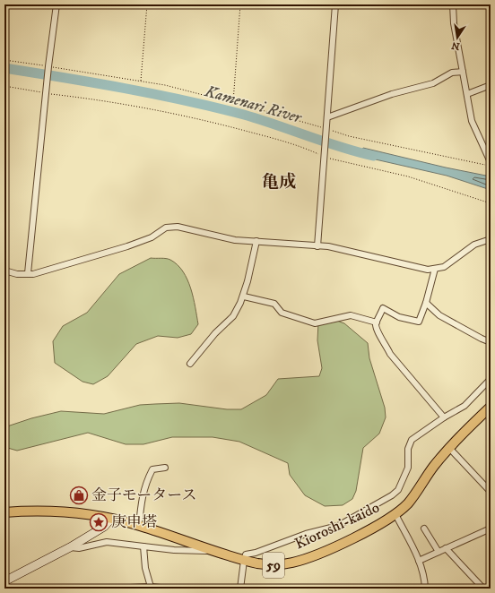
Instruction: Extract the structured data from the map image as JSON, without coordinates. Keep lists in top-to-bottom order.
{
  "streets": {
    "main road": ["Kioroshi-kaido", "59"]
  },
  "districts": ["亀成"],
  "water": ["Kamenari River"],
  "places": {
    "shop": ["金子モータース"],
    "place": ["庚申塔"]
  },
  "north": "bottom"
}
